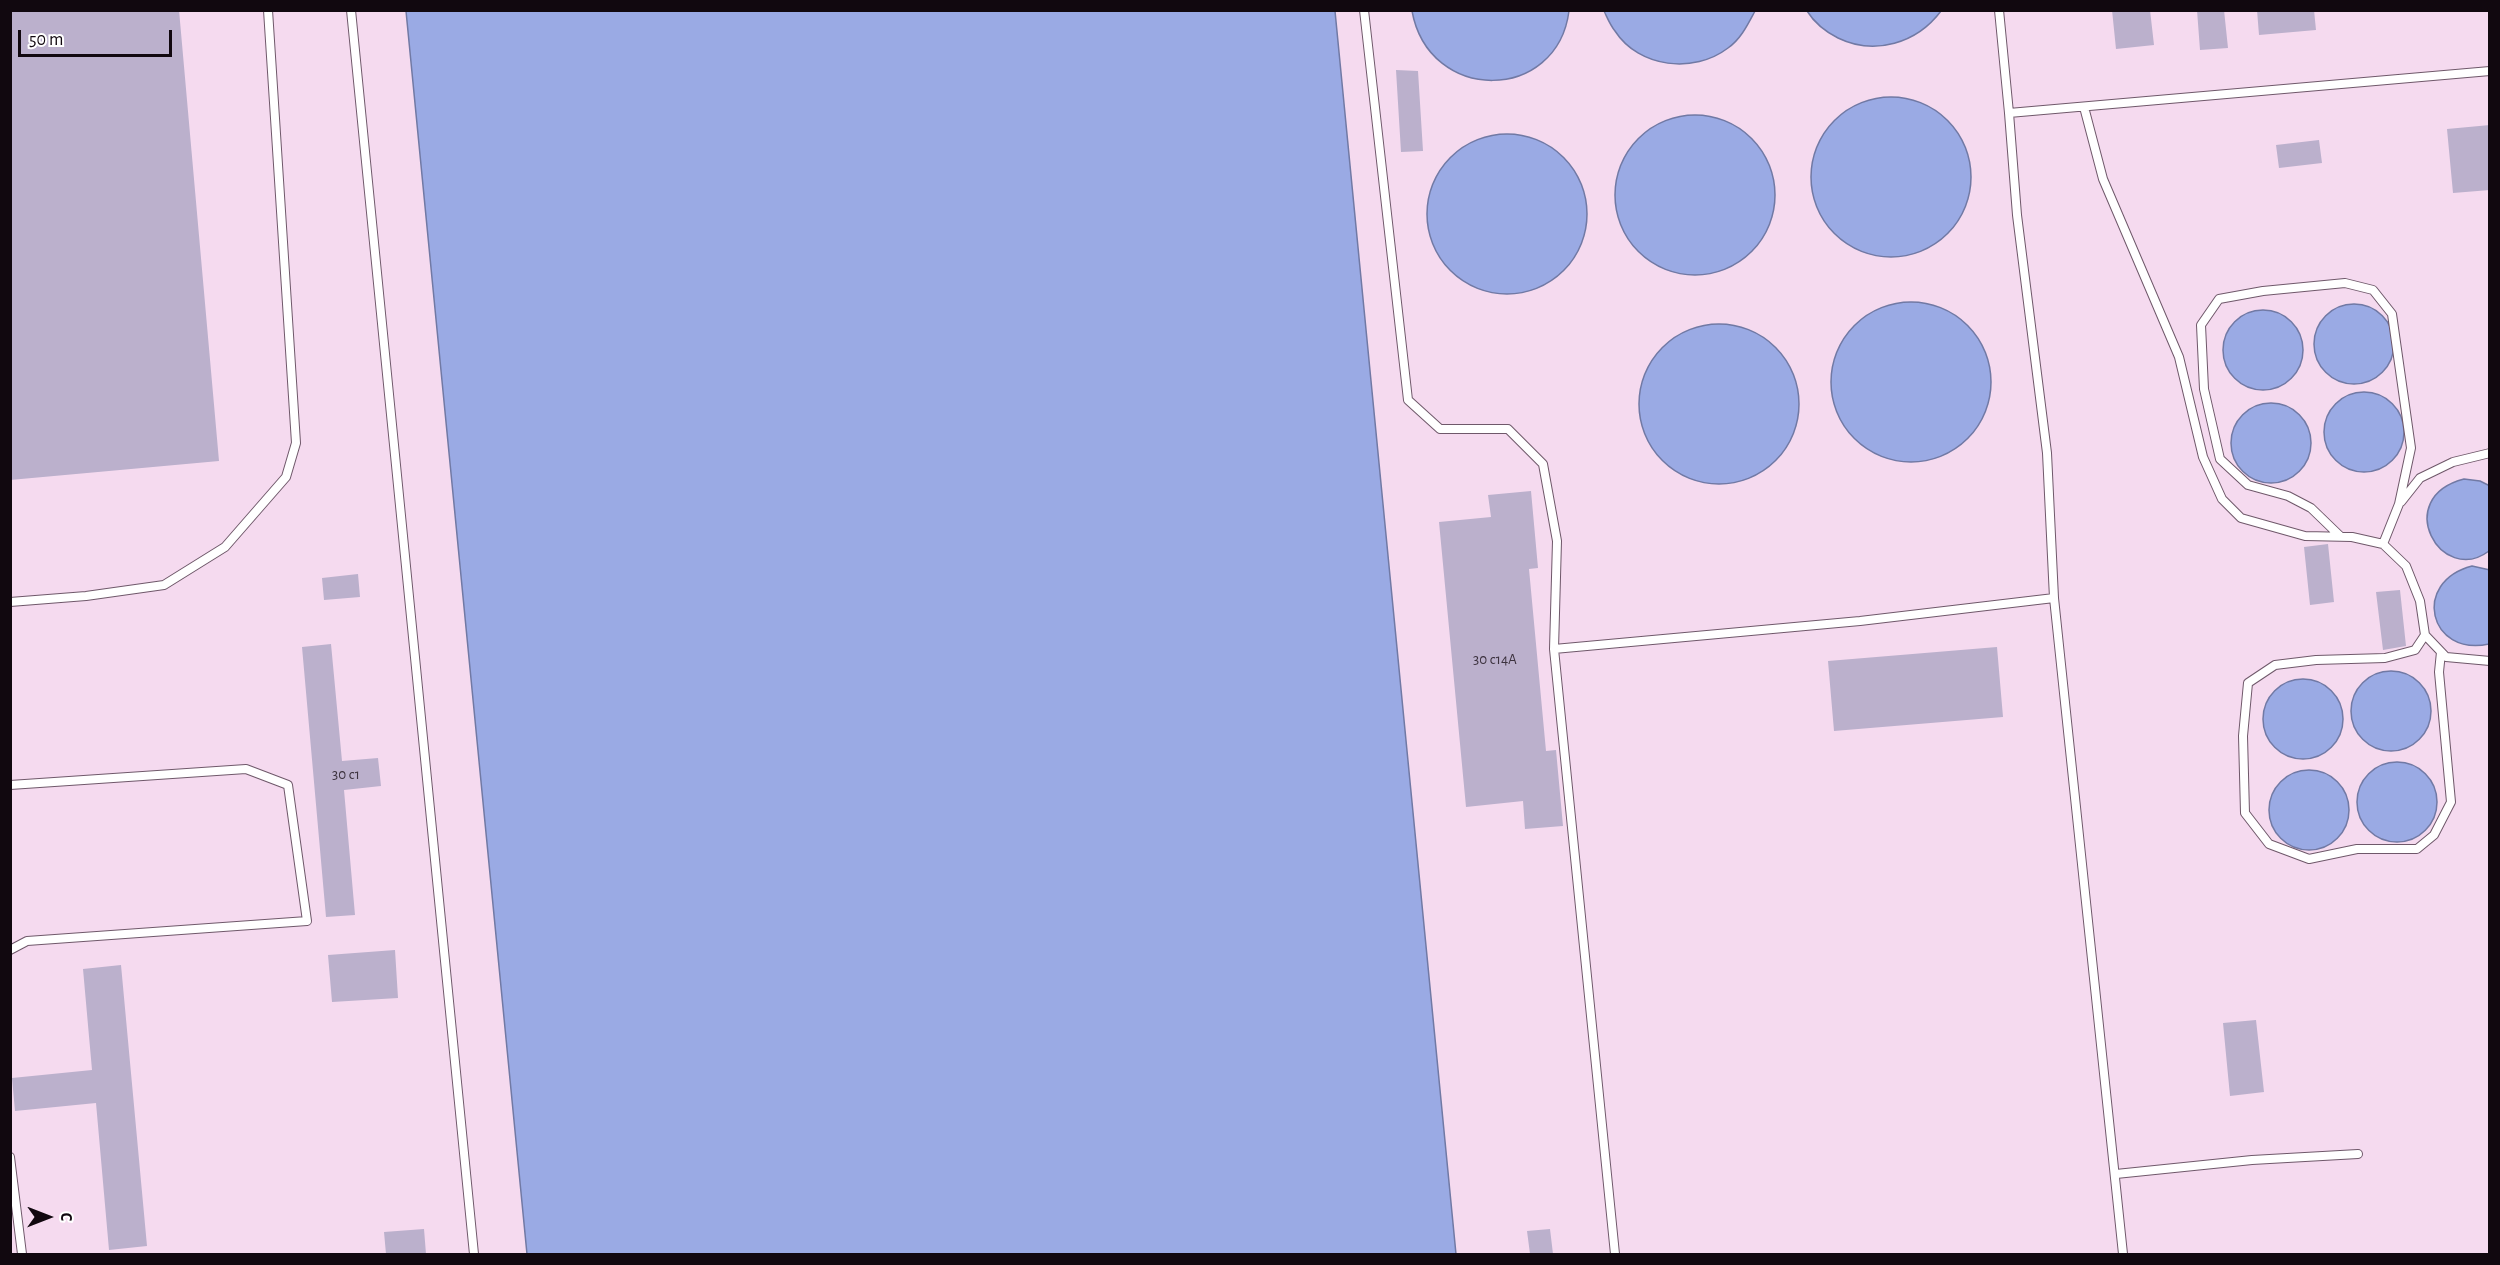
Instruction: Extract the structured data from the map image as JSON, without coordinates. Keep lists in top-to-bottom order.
{
  "house_numbers": ["30 с14А", "30 с1"],
  "scale_bar": "50 m",
  "north": "right"
}
